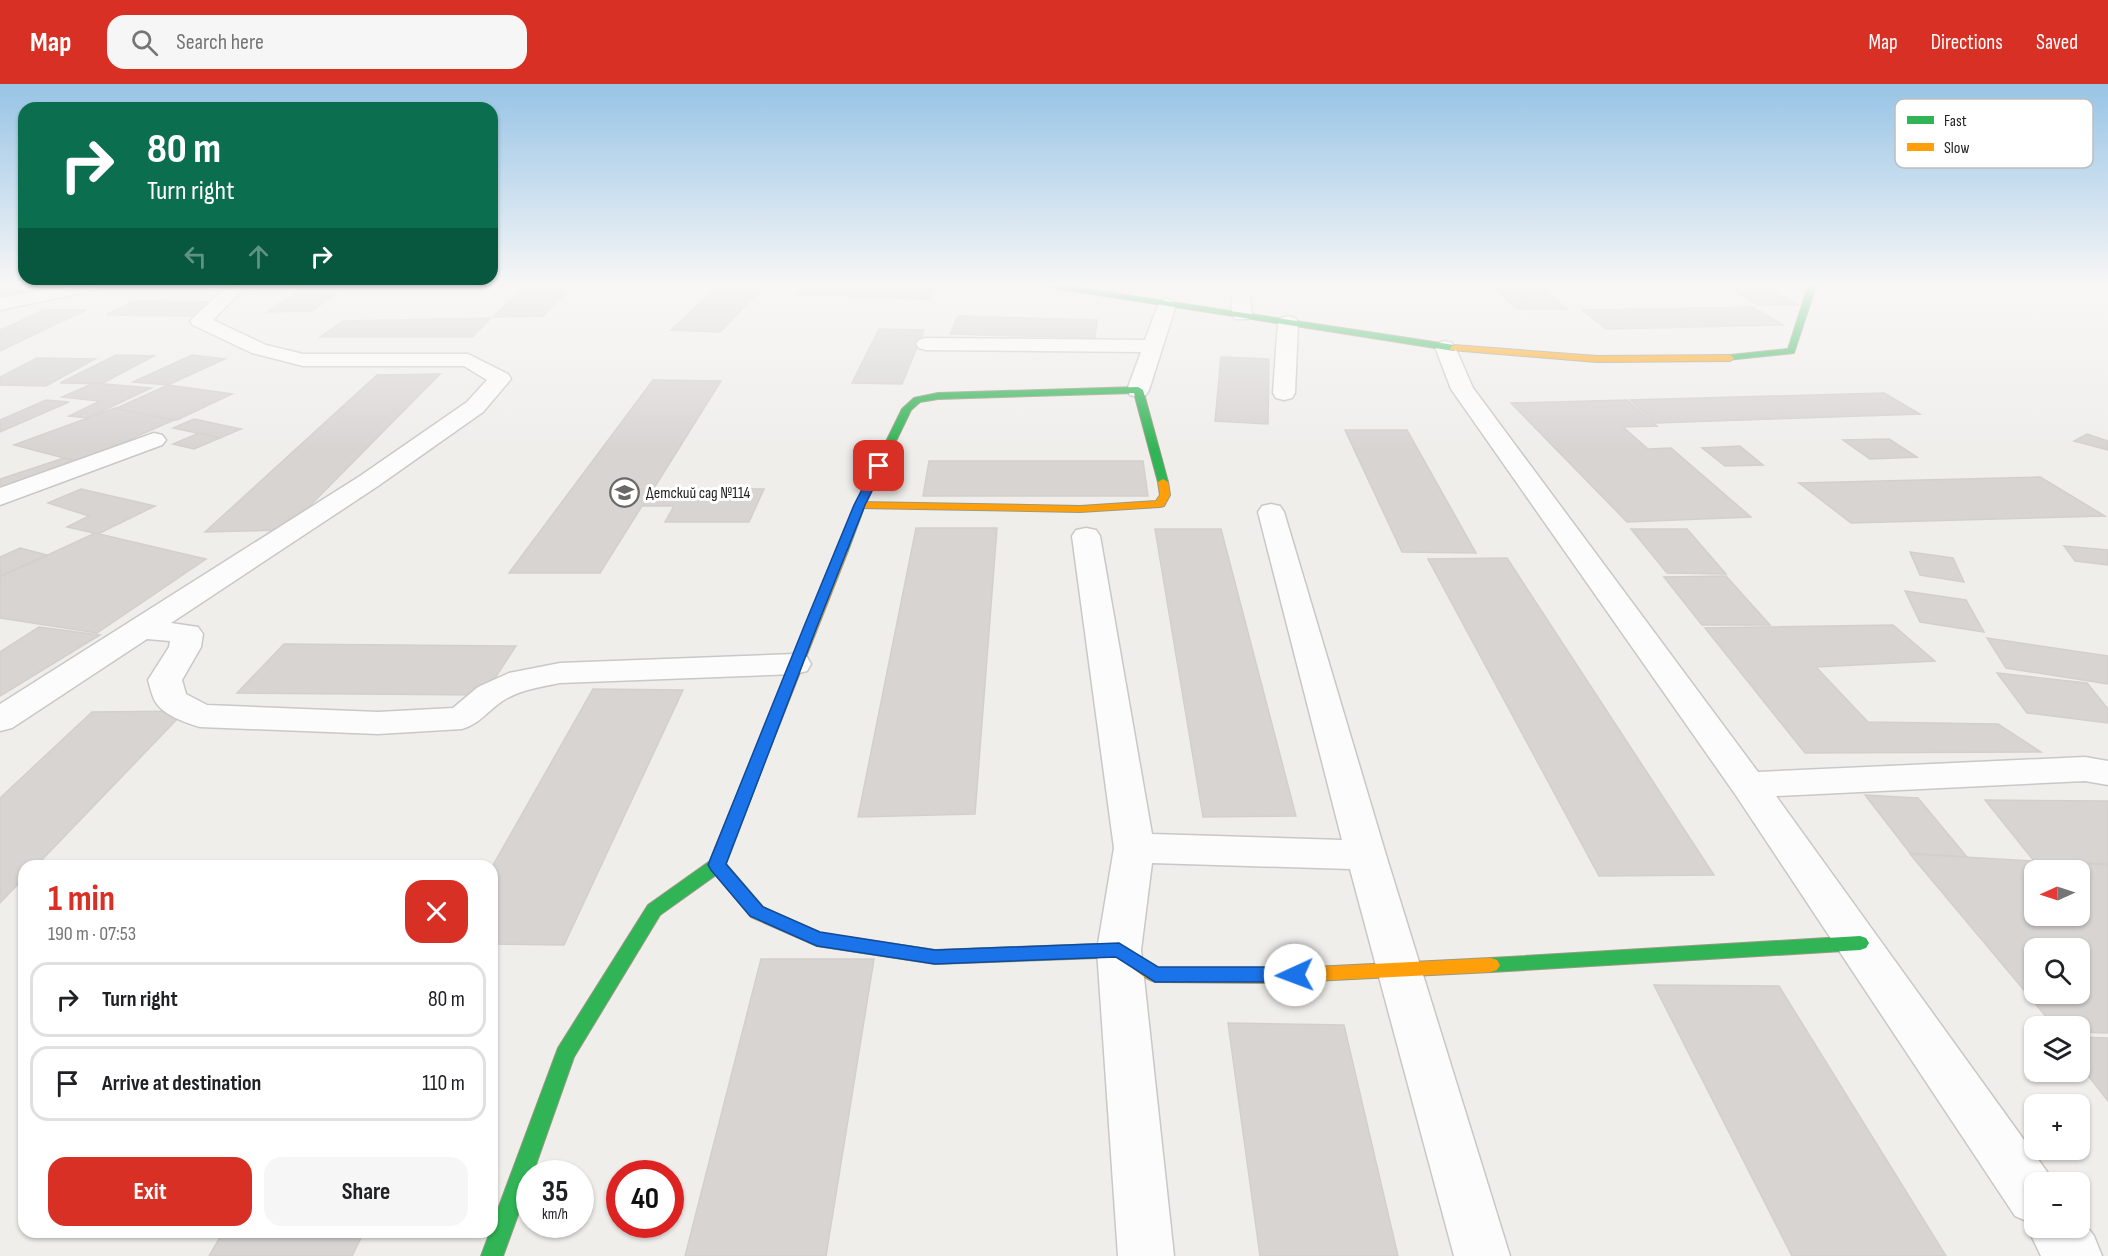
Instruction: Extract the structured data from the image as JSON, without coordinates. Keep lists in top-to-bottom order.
{
  "places": {
    "school or university": ["Детский сад №114"]
  },
  "legend": ["Fast", "Slow"],
  "north": "left",
  "page": {
    "header": "Map",
    "search": "Search here",
    "nav": ["Map", "Directions", "Saved"],
    "turn": ["80 m", "Turn right"],
    "map_buttons": ["+", "−"],
    "heading": ["1 min", "190 m · 07:53"],
    "list": [
      {
        "name": "Turn right",
        "value": "80 m"
      },
      {
        "name": "Arrive at destination",
        "value": "110 m"
      }
    ],
    "buttons": ["Exit", "Share"],
    "speed": "35 km/h",
    "limit": "40"
  }
}
